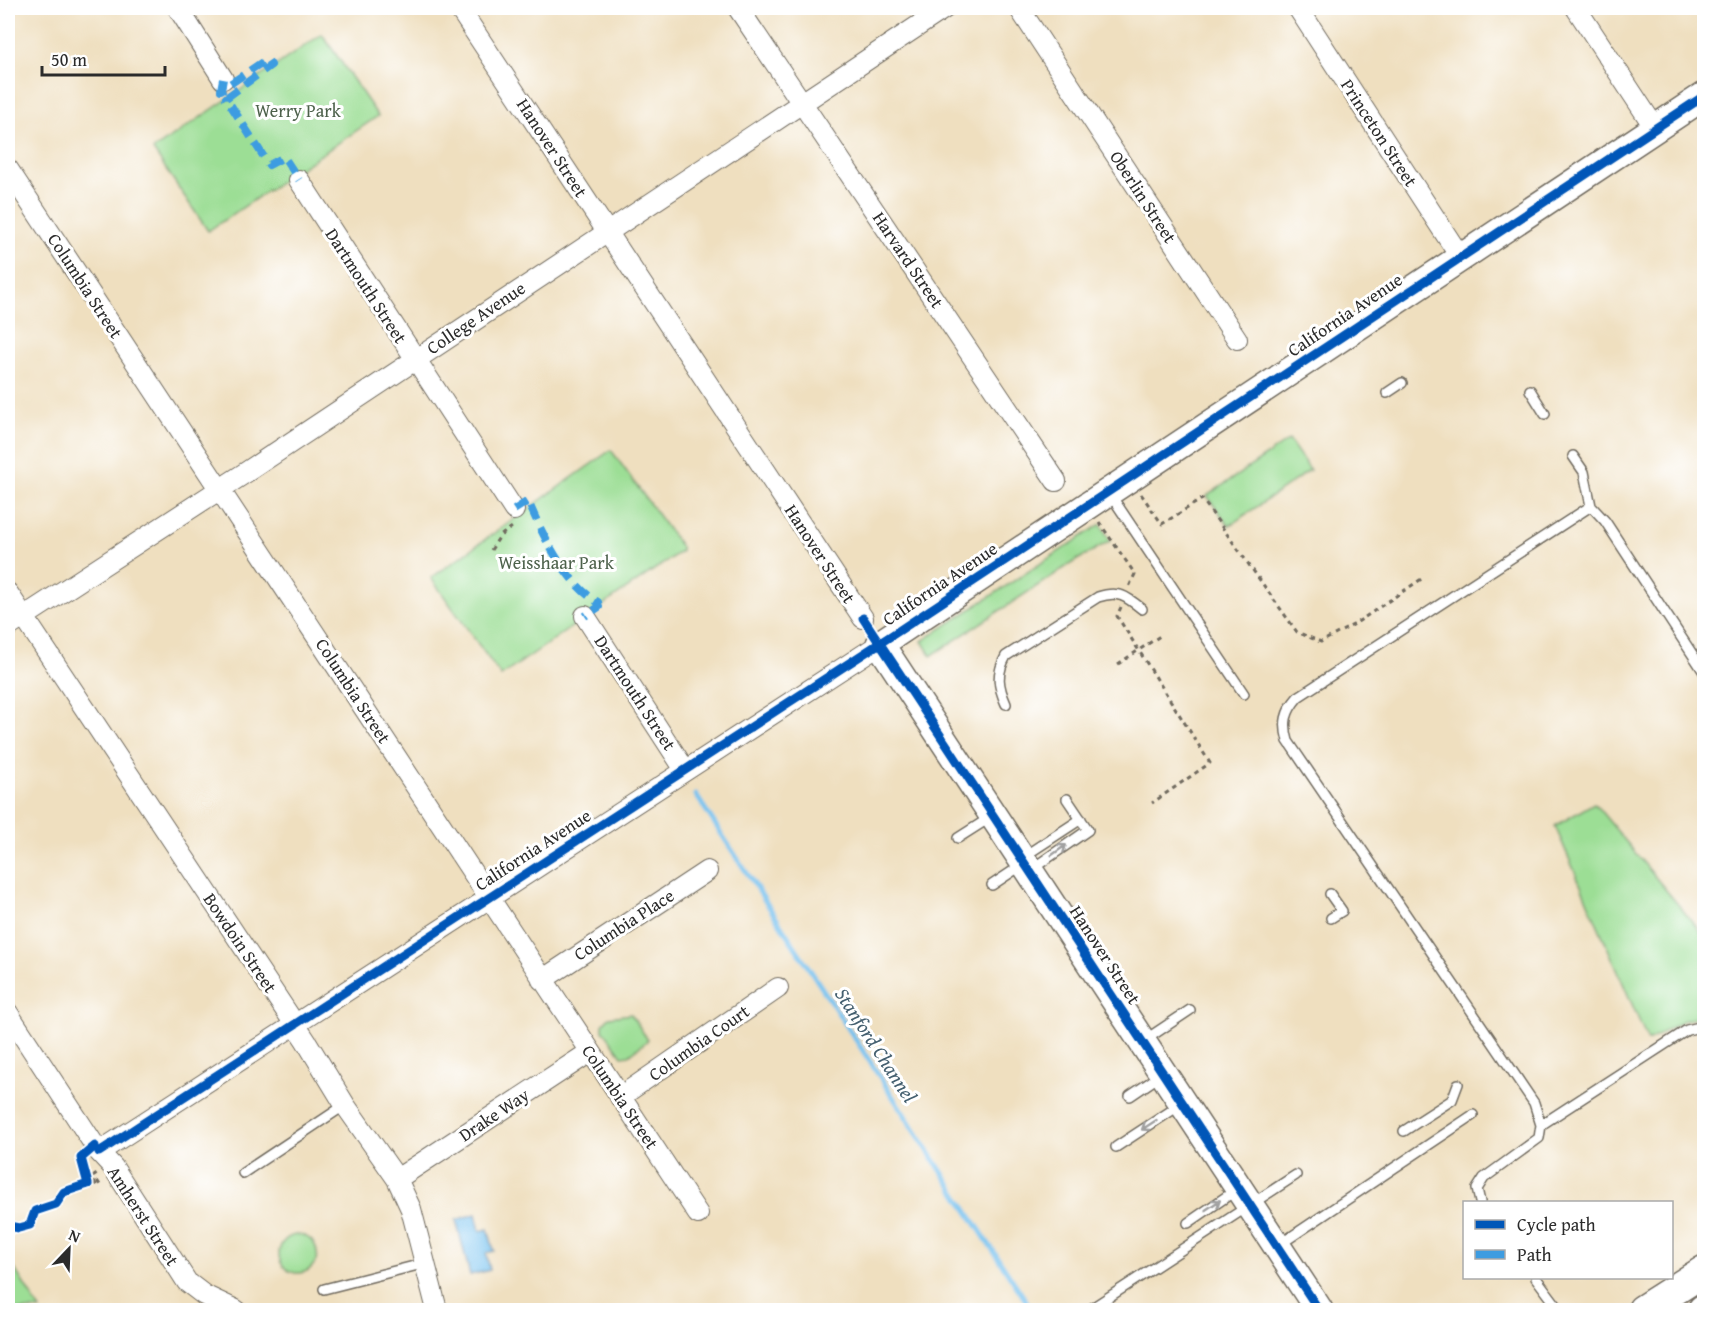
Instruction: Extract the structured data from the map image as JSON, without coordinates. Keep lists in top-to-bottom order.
{
  "streets": {
    "street": [
      "Princeton Street",
      "Hanover Street",
      "Oberlin Street",
      "Harvard Street",
      "Columbia Street",
      "Dartmouth Street",
      "California Avenue",
      "College Avenue",
      "Columbia Place",
      "Bowdoin Street",
      "Columbia Court",
      "Drake Way",
      "Amherst Street"
    ]
  },
  "crossings": [
    ["Princeton Street", "California Avenue"],
    ["Hanover Street", "California Avenue"],
    ["Hanover Street", "College Avenue"],
    ["Harvard Street", "College Avenue"],
    ["Columbia Street", "California Avenue"],
    ["Columbia Street", "College Avenue"],
    ["Columbia Street", "Columbia Place"],
    ["Columbia Street", "Columbia Court"],
    ["Columbia Street", "Drake Way"],
    ["Dartmouth Street", "California Avenue"],
    ["Dartmouth Street", "College Avenue"],
    ["California Avenue", "Bowdoin Street"],
    ["California Avenue", "Amherst Street"],
    ["College Avenue", "Bowdoin Street"],
    ["Bowdoin Street", "Drake Way"]
  ],
  "water": ["Stanford Channel"],
  "parks": ["Werry Park", "Weisshaar Park"],
  "legend": ["Cycle path", "Path"],
  "scale_bar": "50 m",
  "north": "top right"
}
